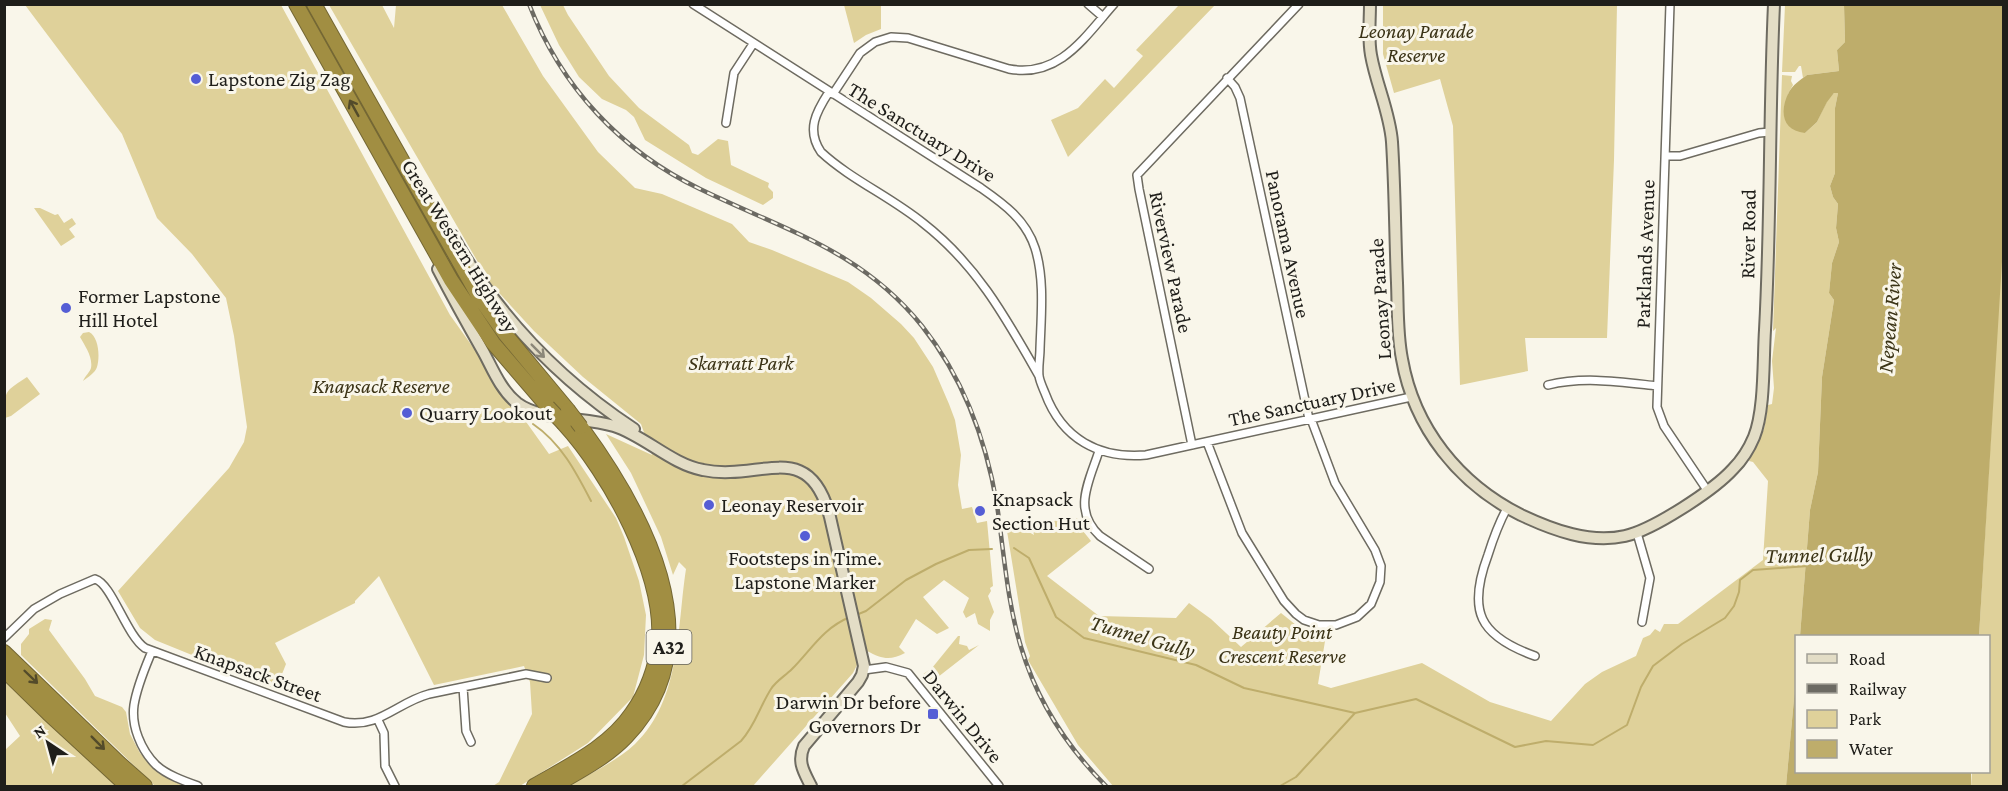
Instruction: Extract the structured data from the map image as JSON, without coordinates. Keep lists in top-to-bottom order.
{
  "streets": {
    "highway": ["Great Western Highway", "A32"],
    "main road": ["River Road", "Leonay Parade"],
    "street": [
      "The Sanctuary Drive",
      "Panorama Avenue",
      "Parklands Avenue",
      "Riverview Parade",
      "Knapsack Street",
      "Darwin Drive"
    ]
  },
  "crossings": [
    ["The Sanctuary Drive", "Panorama Avenue"],
    ["The Sanctuary Drive", "Riverview Parade"],
    ["The Sanctuary Drive", "Leonay Parade"],
    ["River Road", "Leonay Parade"],
    ["Panorama Avenue", "Riverview Parade"],
    ["Parklands Avenue", "Leonay Parade"]
  ],
  "water": ["Nepean River", "Tunnel Gully"],
  "parks": [
    "Leonay Parade Reserve",
    "Skarratt Park",
    "Knapsack Reserve",
    "Beauty Point Crescent Reserve"
  ],
  "places": {
    "other": [
      "Lapstone Zig Zag",
      "Former Lapstone Hill Hotel",
      "Quarry Lookout",
      "Leonay Reservoir",
      "Knapsack Section Hut",
      "Footsteps in Time. Lapstone Marker"
    ],
    "transit": ["Darwin Dr before Governors Dr"]
  },
  "legend": [
    "Road",
    "Railway",
    "Park",
    "Water"
  ],
  "north": "top left"
}
